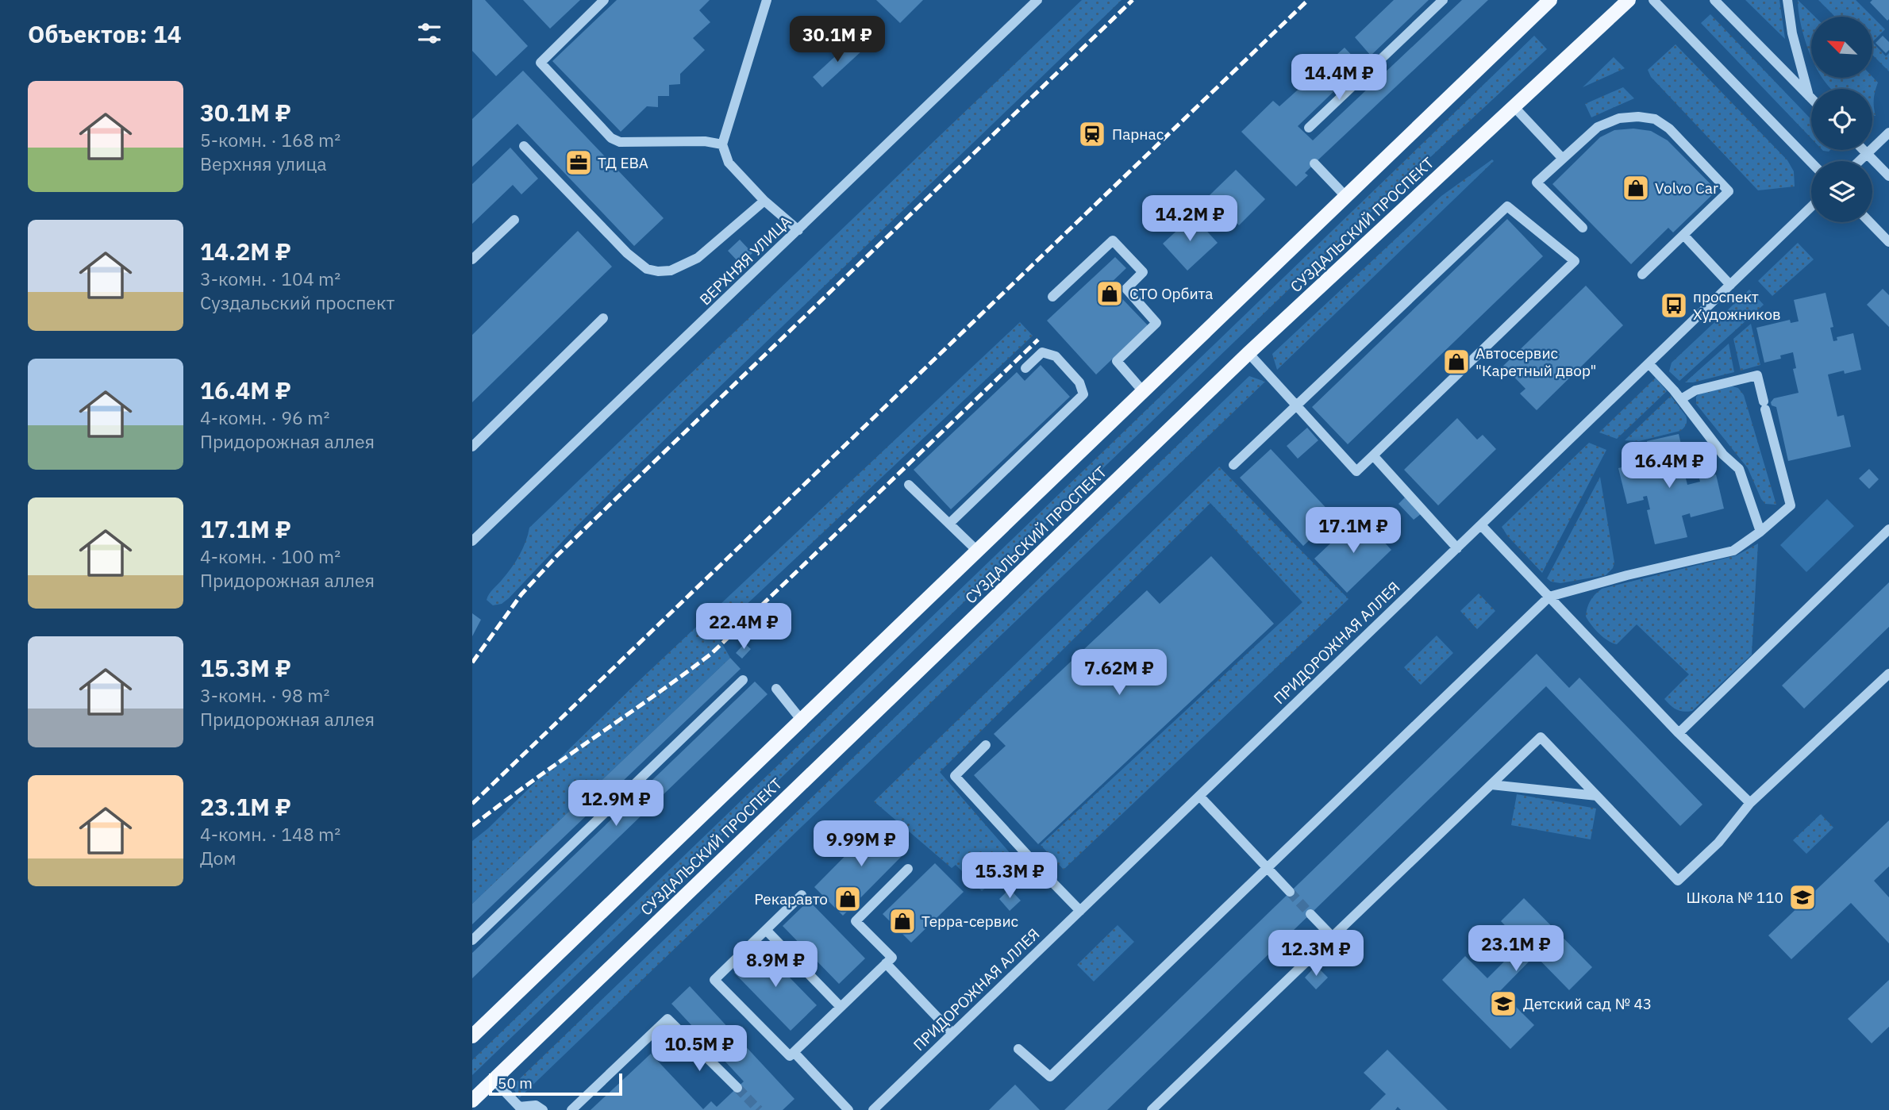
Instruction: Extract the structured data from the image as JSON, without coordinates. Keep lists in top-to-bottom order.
{
  "streets": {
    "main road": ["СУЗДАЛЬСКИЙ ПРОСПЕКТ"],
    "street": ["ВЕРХНЯЯ УЛИЦА", "ПРИДОРОЖНАЯ АЛЛЕЯ"]
  },
  "places": {
    "station": ["Парнас"],
    "office": ["ТД ЕВА"],
    "shop": [
      "Volvo Car",
      "СТО Орбита",
      "Автосервис \"Каретный двор\"",
      "Рекаравто",
      "Терра-сервис"
    ],
    "bus stop": ["проспект Художников"],
    "school or university": ["Школа № 110", "Детский сад № 43"]
  },
  "scale_bar": "50 m",
  "north": "top left",
  "page": {
    "heading": "Объектов: 14",
    "price": [
      "30.1M ₽",
      "14.4M ₽",
      "14.2M ₽",
      "16.4M ₽",
      "17.1M ₽",
      "22.4M ₽",
      "7.62M ₽",
      "12.9M ₽",
      "9.99M ₽",
      "15.3M ₽",
      "23.1M ₽",
      "12.3M ₽",
      "8.9M ₽",
      "10.5M ₽"
    ],
    "list": [
      {
        "name": "30.1M ₽",
        "note": "5-комн. · 168 m² · Верхняя улица"
      },
      {
        "name": "14.2M ₽",
        "note": "3-комн. · 104 m² · Суздальский проспект"
      },
      {
        "name": "16.4M ₽",
        "note": "4-комн. · 96 m² · Придорожная аллея"
      },
      {
        "name": "17.1M ₽",
        "note": "4-комн. · 100 m² · Придорожная аллея"
      },
      {
        "name": "15.3M ₽",
        "note": "3-комн. · 98 m² · Придорожная аллея"
      },
      {
        "name": "23.1M ₽",
        "note": "4-комн. · 148 m² · Дом"
      }
    ],
    "scale": "50 m"
  }
}
